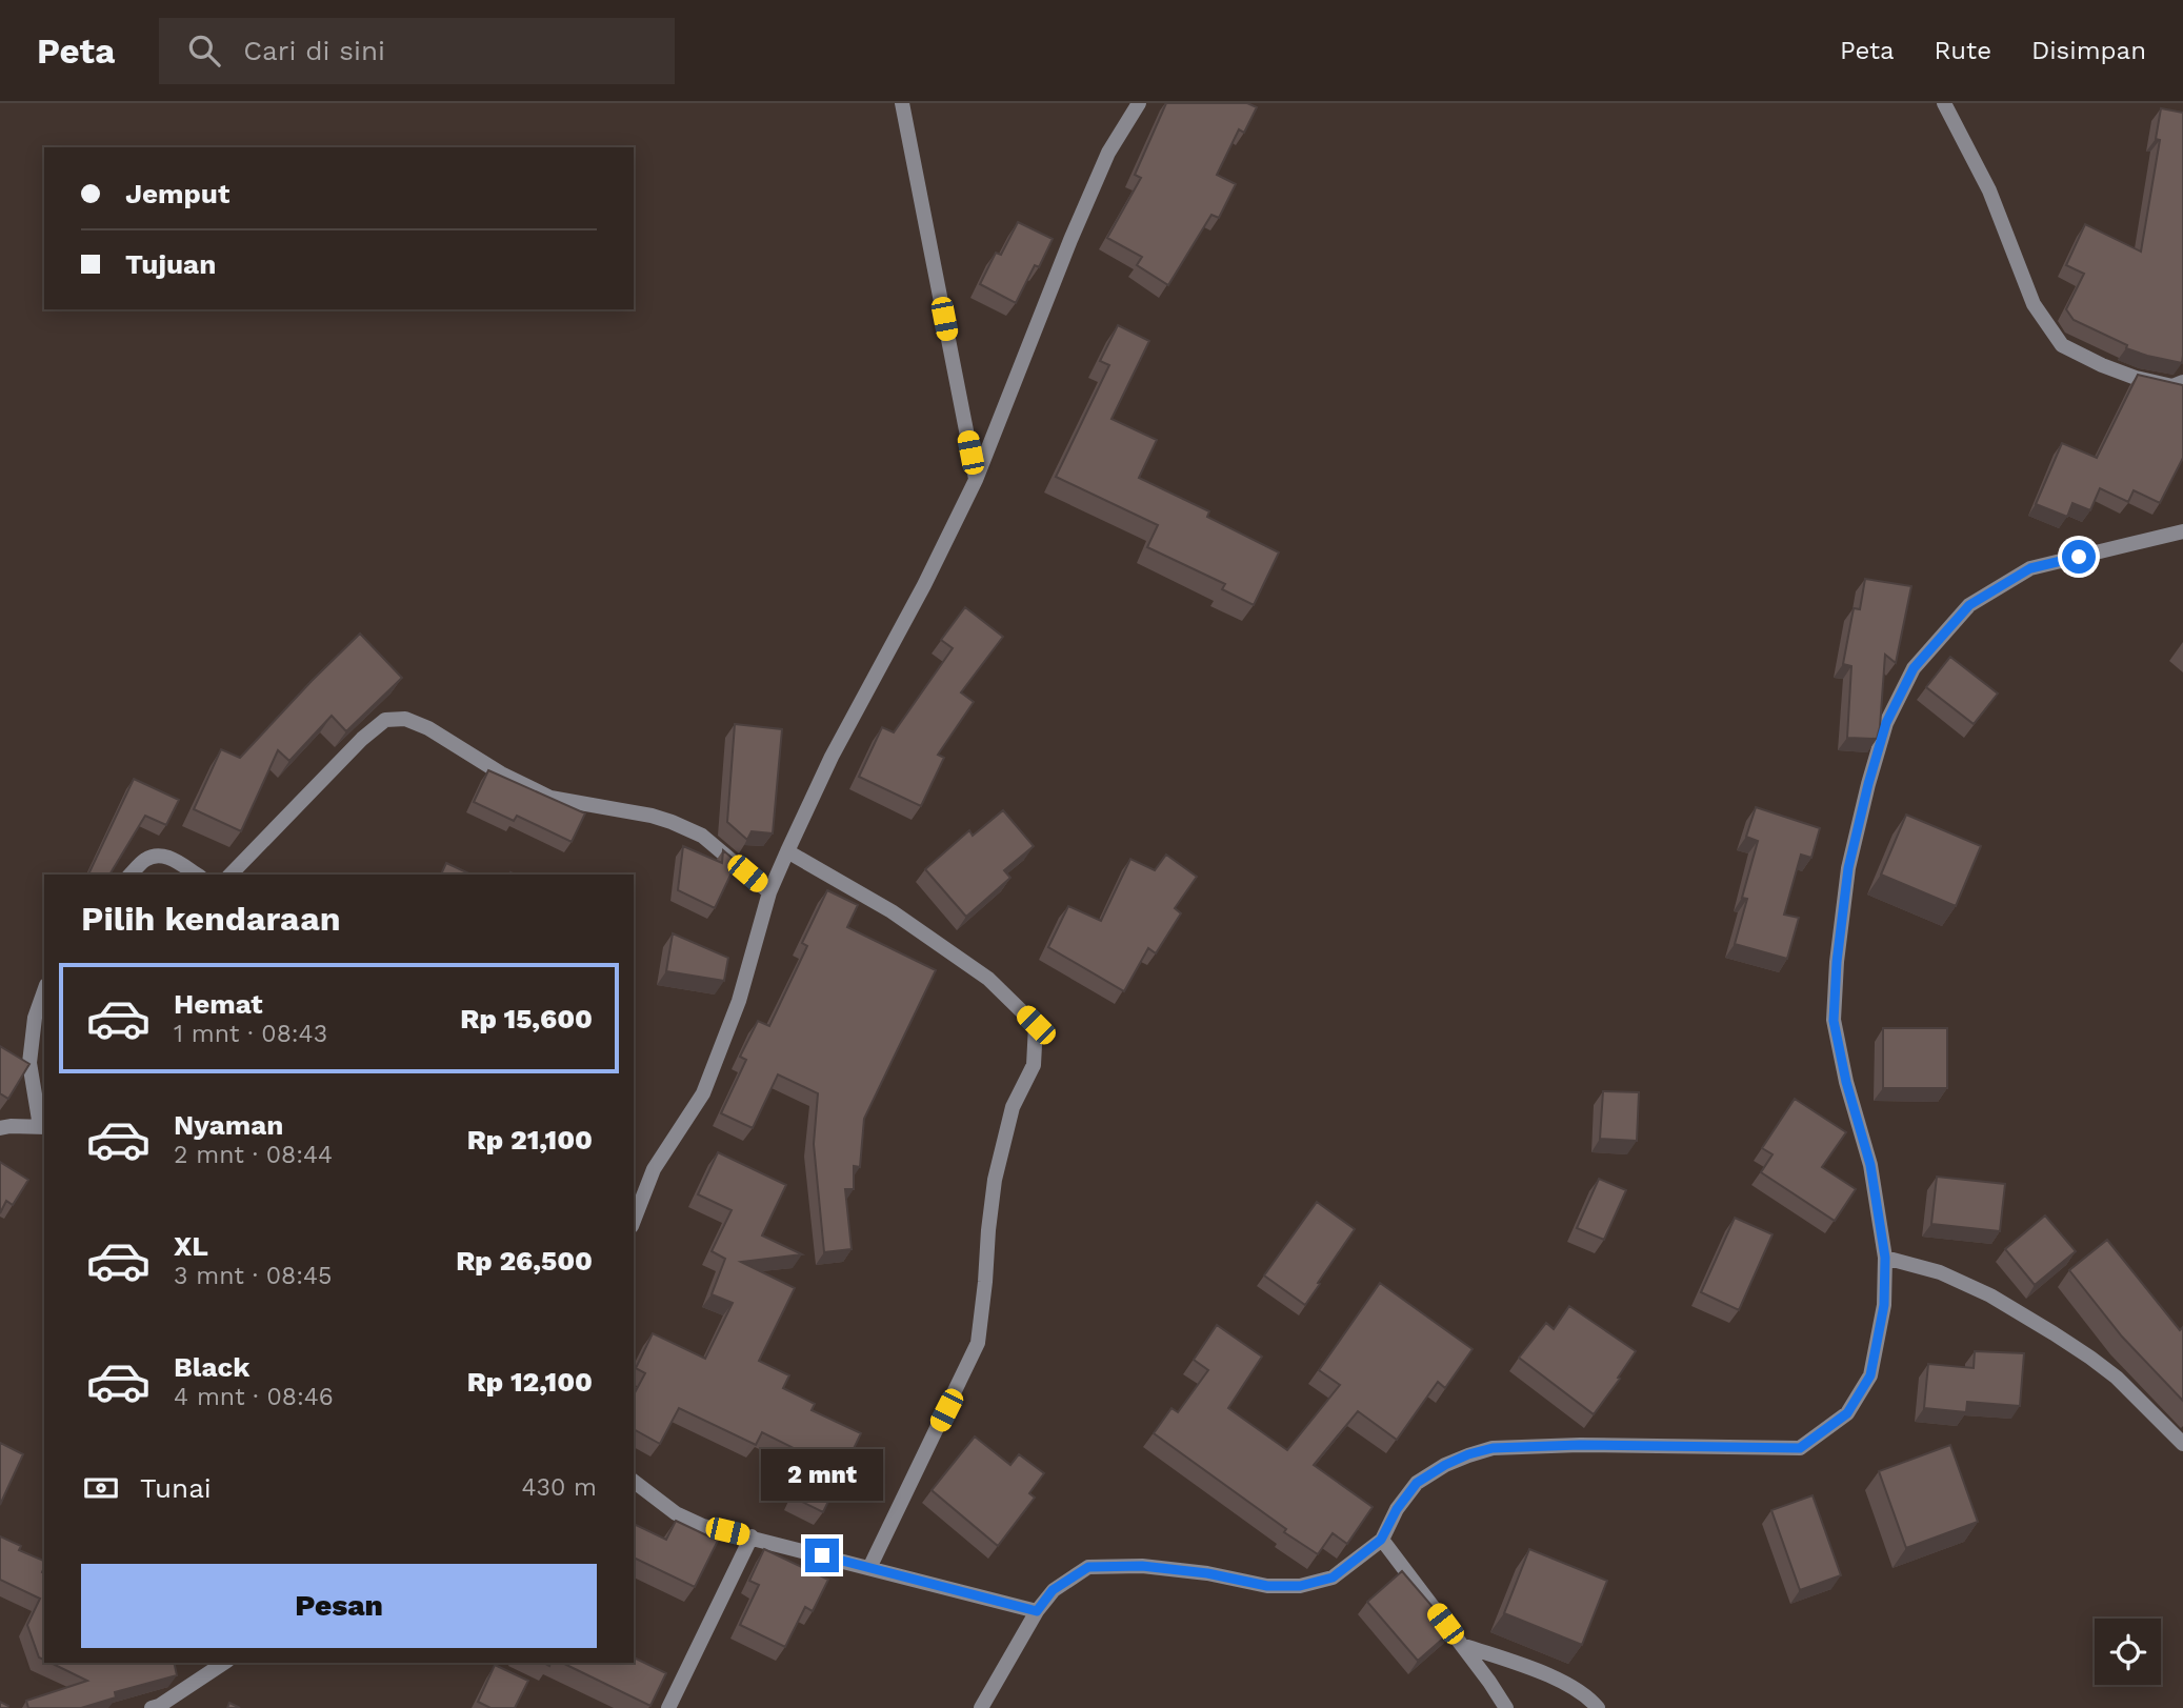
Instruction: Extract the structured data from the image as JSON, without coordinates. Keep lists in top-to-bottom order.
{
  "page": {
    "header": "Peta",
    "search": "Cari di sini",
    "nav": ["Peta", "Rute", "Disimpan"],
    "banner": ["Jemput", "Tujuan"],
    "heading": "Pilih kendaraan",
    "list": [
      {
        "name": "Hemat",
        "note": "1 mnt · 08:43",
        "value": "Rp 15,600"
      },
      {
        "name": "Nyaman",
        "note": "2 mnt · 08:44",
        "value": "Rp 21,100"
      },
      {
        "name": "XL",
        "note": "3 mnt · 08:45",
        "value": "Rp 26,500"
      },
      {
        "name": "Black",
        "note": "4 mnt · 08:46",
        "value": "Rp 12,100"
      }
    ],
    "pay": ["Tunai", "430 m"],
    "bubble": "2 mnt",
    "buttons": "Pesan"
  }
}
